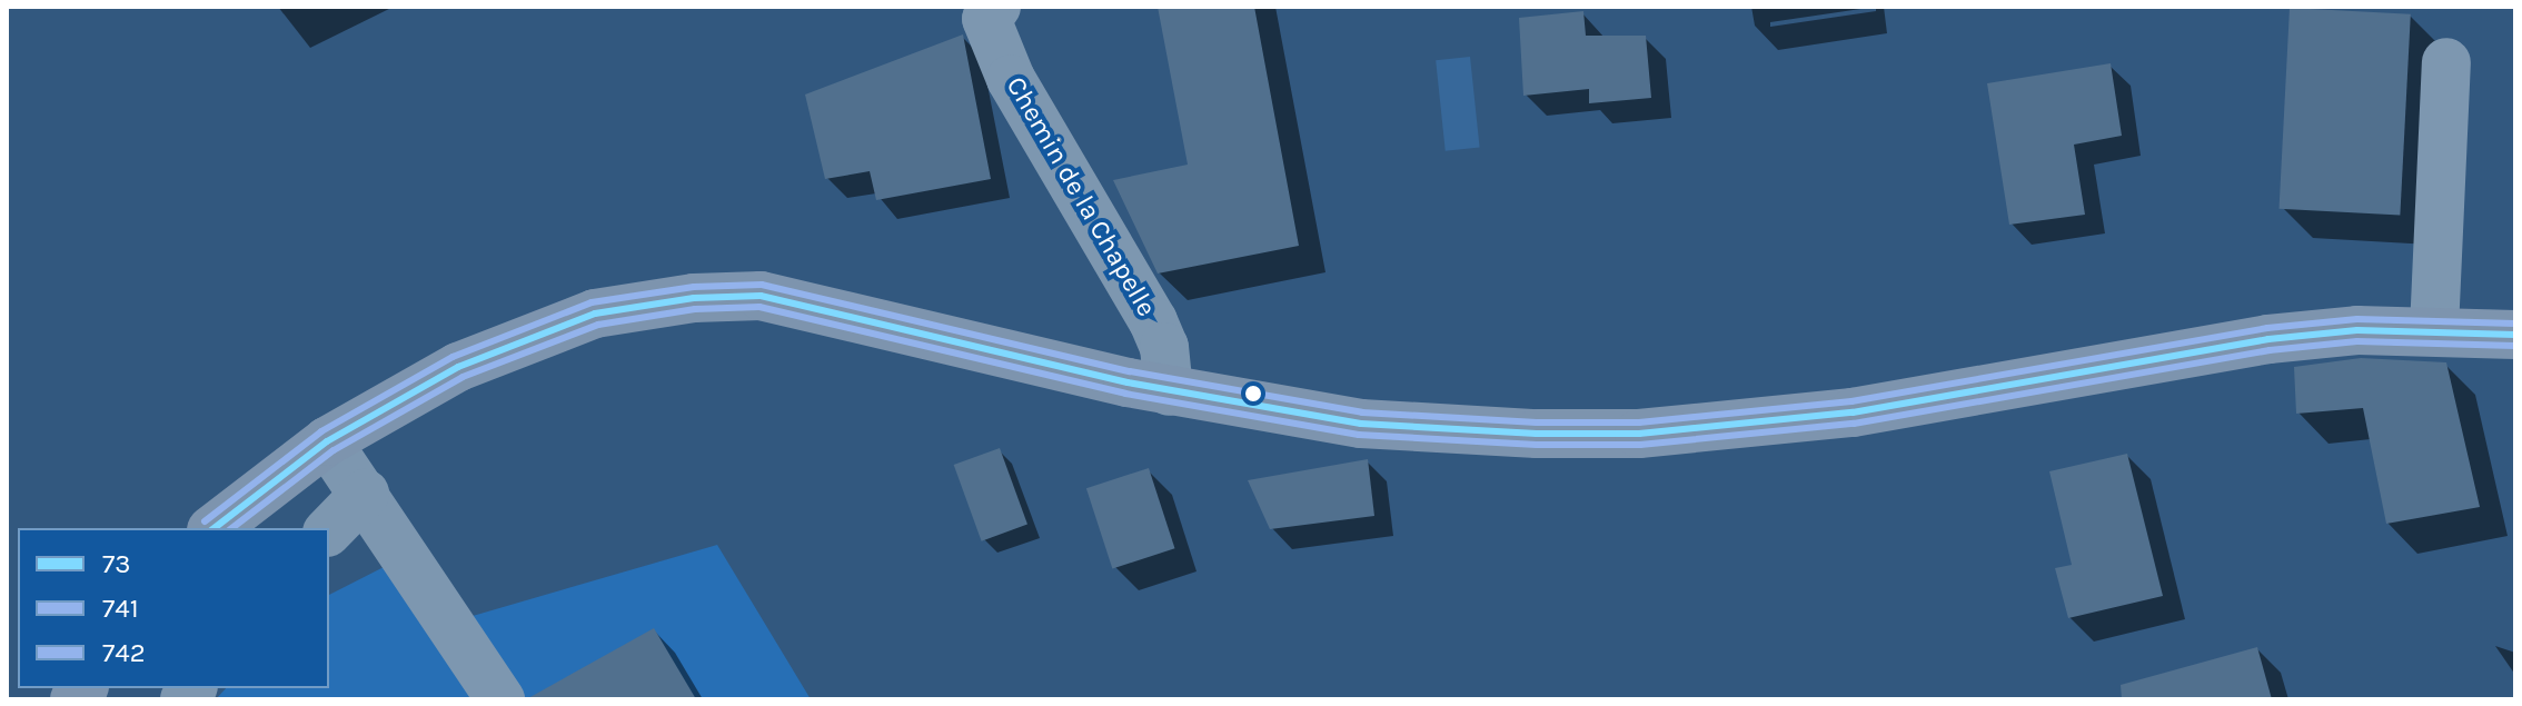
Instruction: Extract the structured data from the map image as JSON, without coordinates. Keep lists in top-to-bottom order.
{
  "streets": {
    "street": ["Chemin de la Chapelle"]
  },
  "lines": ["transit line 742", "transit line 73", "transit line 741"],
  "legend": ["73", "741", "742"]
}
